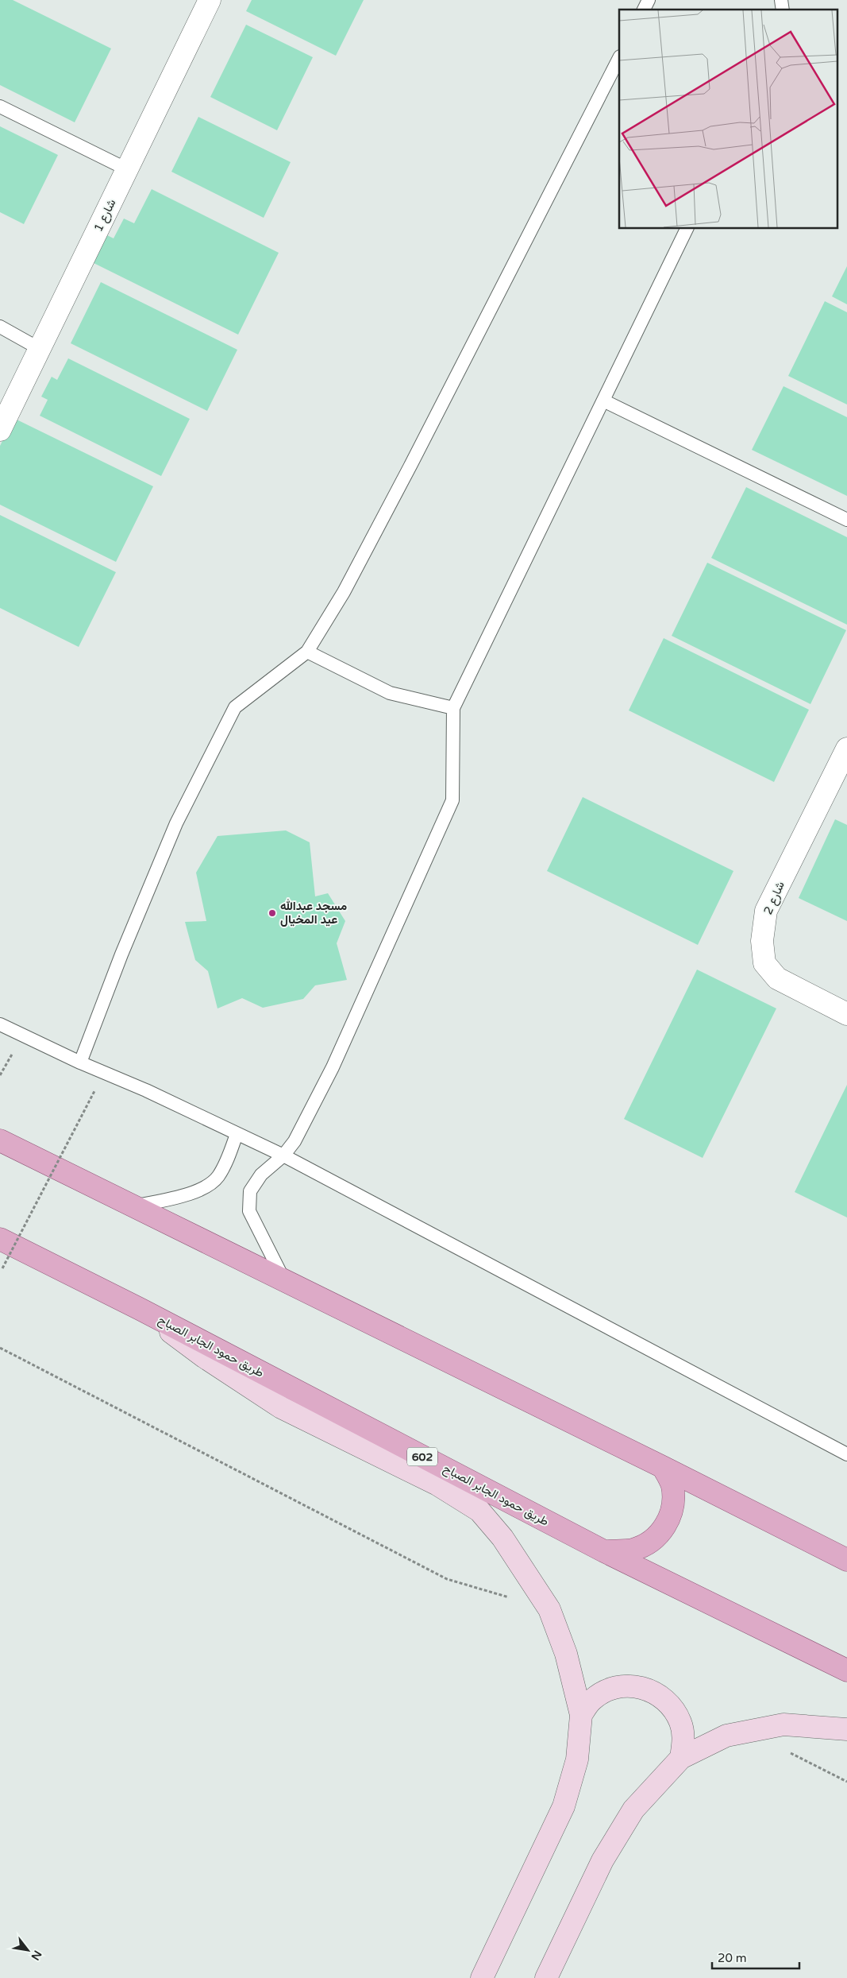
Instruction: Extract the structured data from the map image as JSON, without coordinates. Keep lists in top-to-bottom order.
{
  "streets": {
    "main road": ["طريق حمود الجابر الصباح", "602"],
    "street": ["شارع 1", "شارع 2"]
  },
  "places": ["مسجد عبدالله عيد المخيال"],
  "scale_bar": "20 m",
  "north": "bottom right"
}
